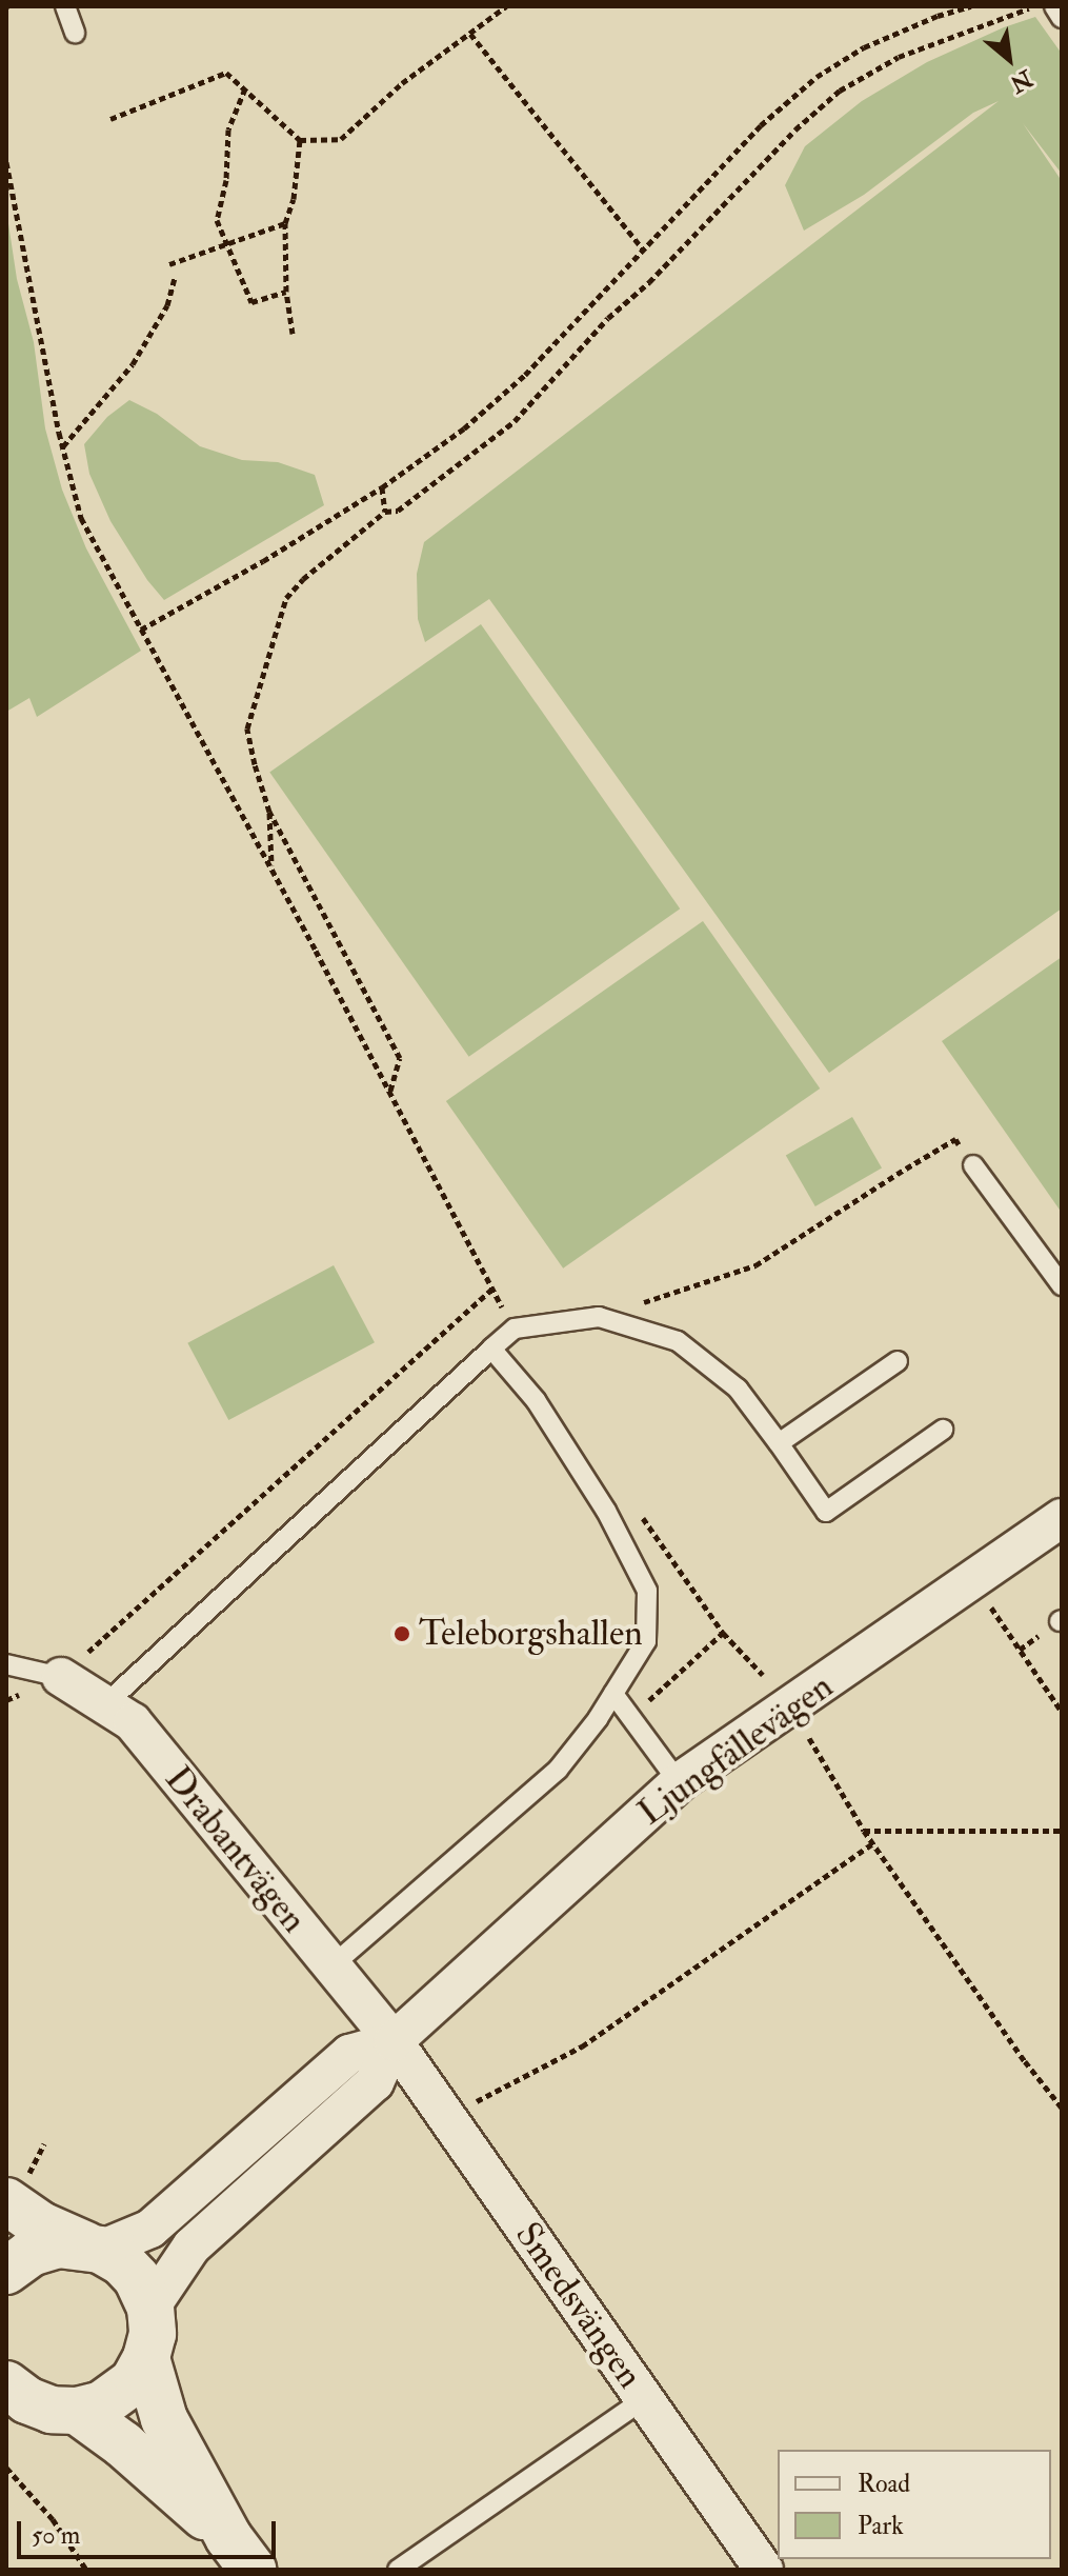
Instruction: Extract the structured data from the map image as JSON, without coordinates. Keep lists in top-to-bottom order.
{
  "streets": {
    "street": ["Ljungfällevägen", "Drabantvägen", "Smedsvängen"]
  },
  "crossings": [
    ["Ljungfällevägen", "Drabantvägen"],
    ["Ljungfällevägen", "Smedsvängen"],
    ["Drabantvägen", "Smedsvängen"]
  ],
  "places": ["Teleborgshallen"],
  "legend": ["Road", "Park"],
  "scale_bar": "50 m",
  "north": "bottom right"
}
